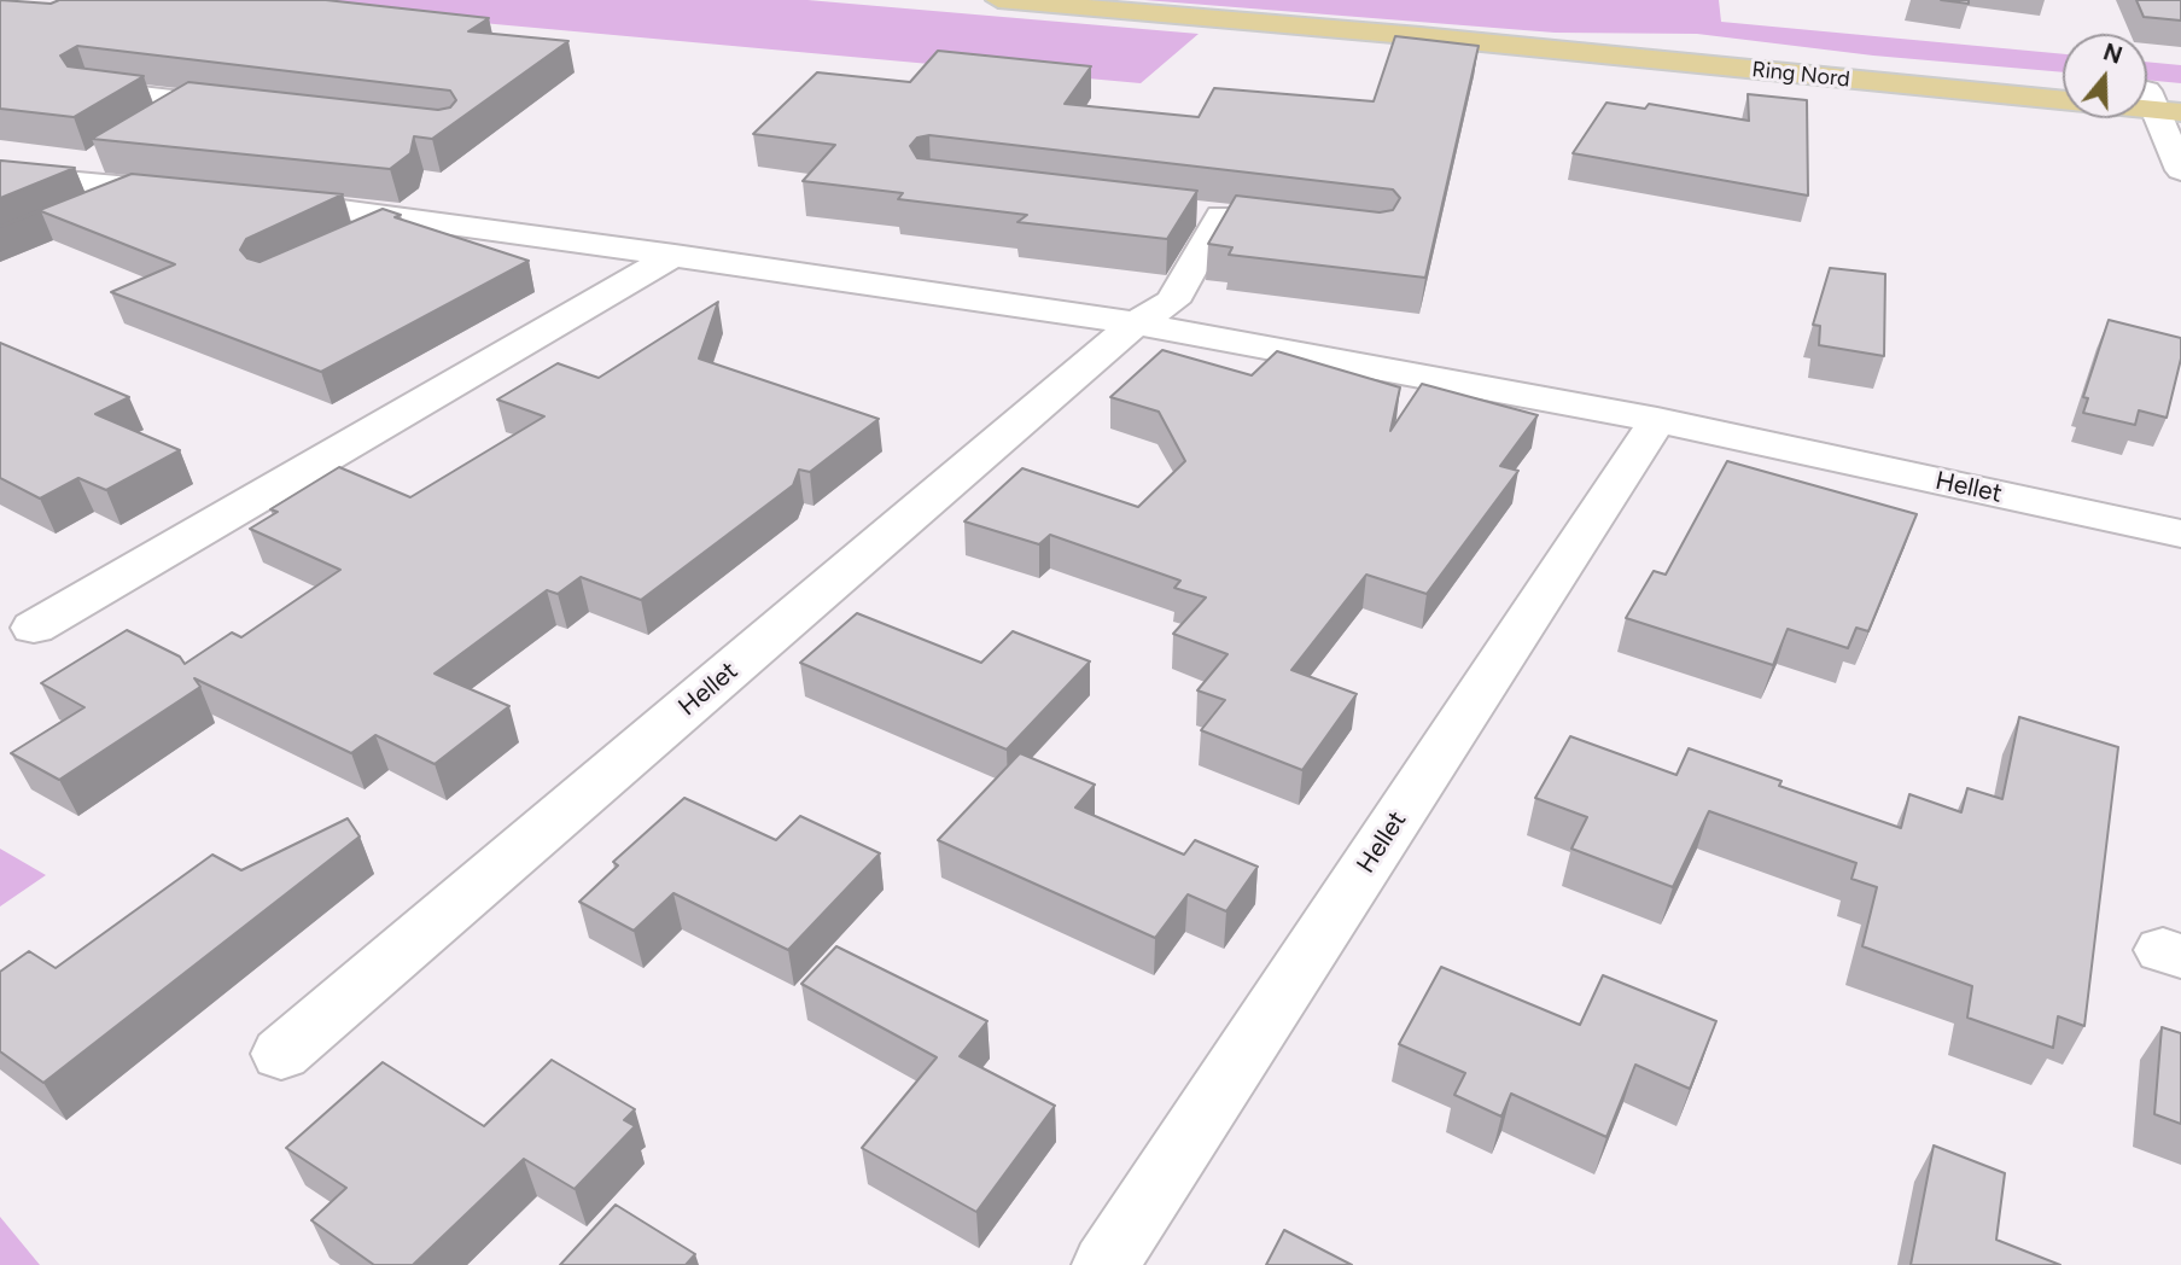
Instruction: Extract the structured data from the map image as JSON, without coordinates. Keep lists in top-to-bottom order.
{
  "streets": {
    "main road": ["Ring Nord"],
    "street": ["Hellet"]
  },
  "north": "top"
}
